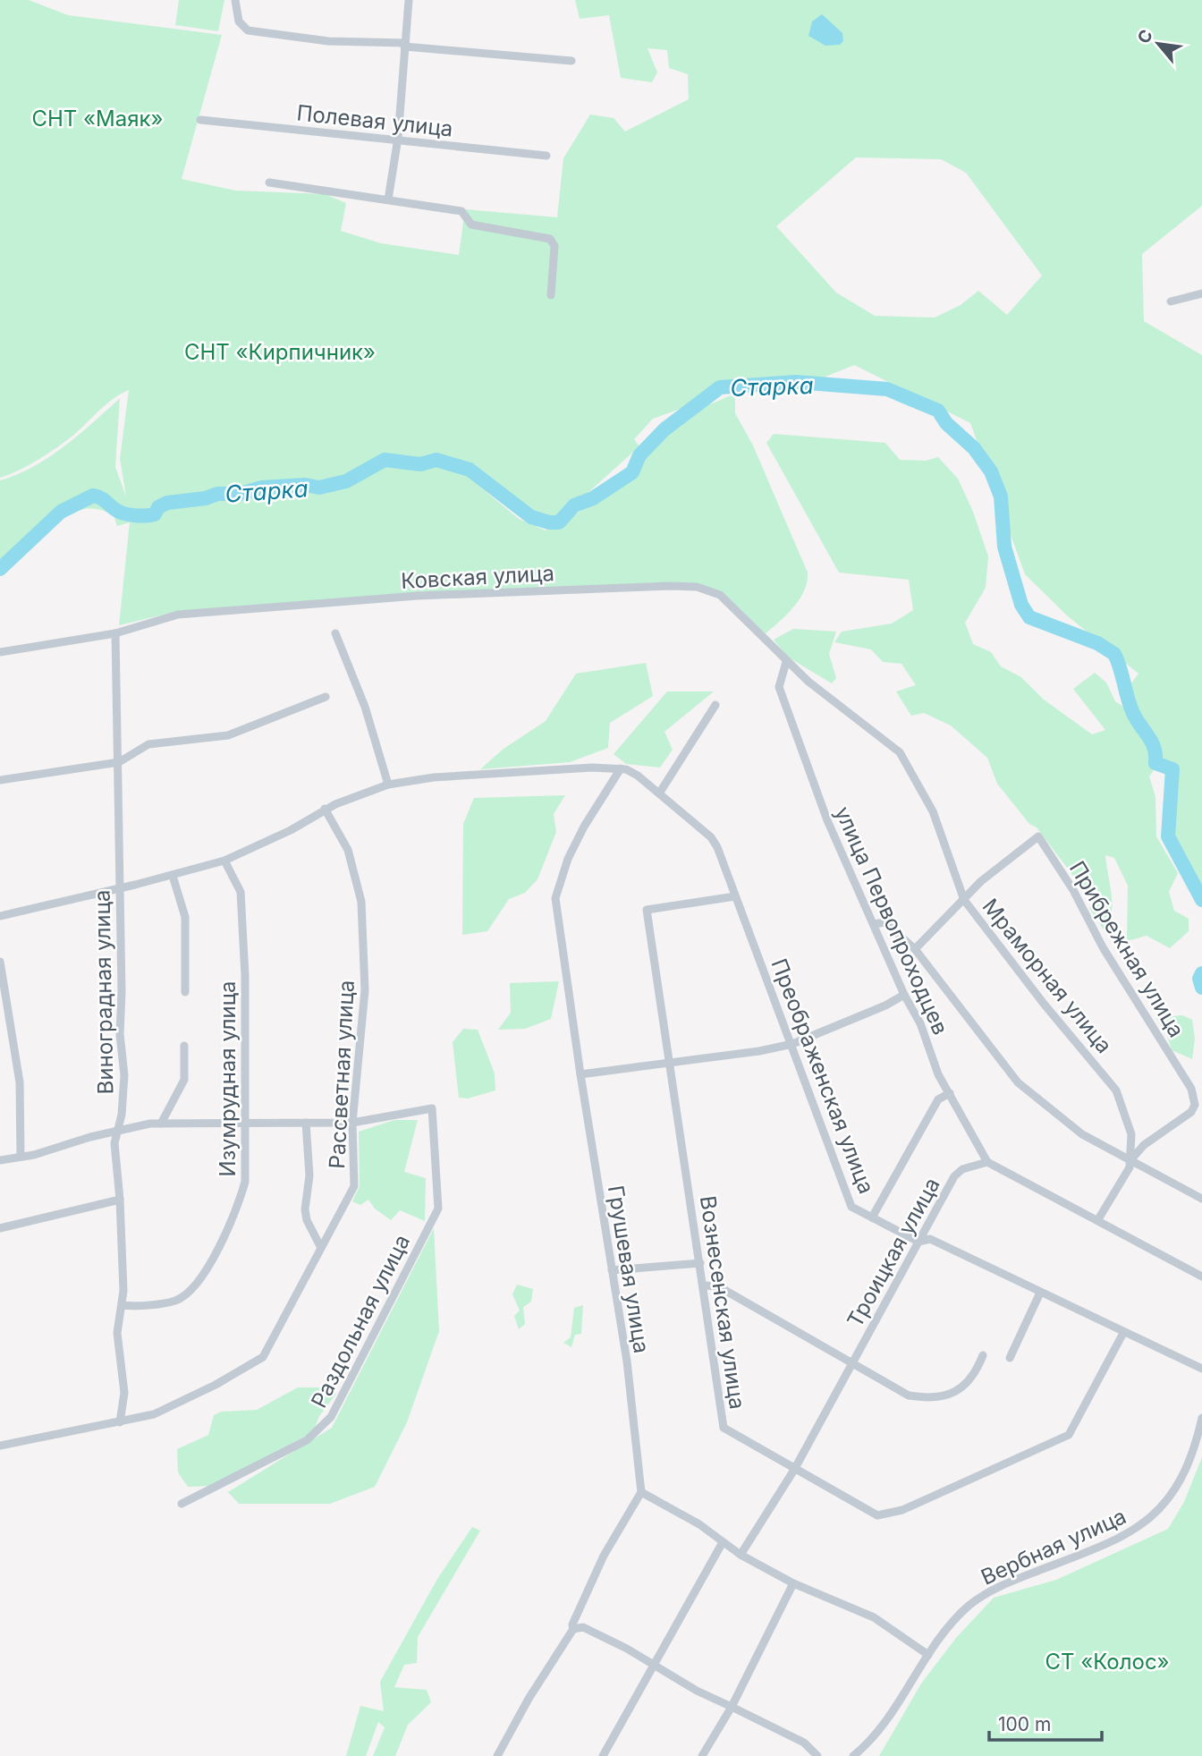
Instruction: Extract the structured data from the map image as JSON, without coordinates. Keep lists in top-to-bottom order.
{
  "streets": {
    "street": [
      "Полевая улица",
      "Ковская улица",
      "улица Первопроходцев",
      "Прибрежная улица",
      "Мраморная улица",
      "Виноградная улица",
      "Рассветная улица",
      "Преображенская улица",
      "Изумрудная улица",
      "Троицкая улица",
      "Грушевая улица",
      "Вознесенская улица",
      "Раздольная улица",
      "Вербная улица"
    ]
  },
  "crossings": [
    ["Ковская улица", "улица Первопроходцев"],
    ["Ковская улица", "Мраморная улица"],
    ["Ковская улица", "Виноградная улица"],
    ["улица Первопроходцев", "Троицкая улица"],
    ["Прибрежная улица", "Мраморная улица"],
    ["Виноградная улица", "Рассветная улица"],
    ["Виноградная улица", "Изумрудная улица"],
    ["Рассветная улица", "Раздольная улица"],
    ["Преображенская улица", "Троицкая улица"],
    ["Преображенская улица", "Грушевая улица"],
    ["Преображенская улица", "Вознесенская улица"],
    ["Троицкая улица", "Вознесенская улица"]
  ],
  "water": ["Старка"],
  "parks": ["СНТ «Маяк»", "СНТ «Кирпичник»", "СТ «Колос»"],
  "scale_bar": "100 m",
  "north": "top left"
}
